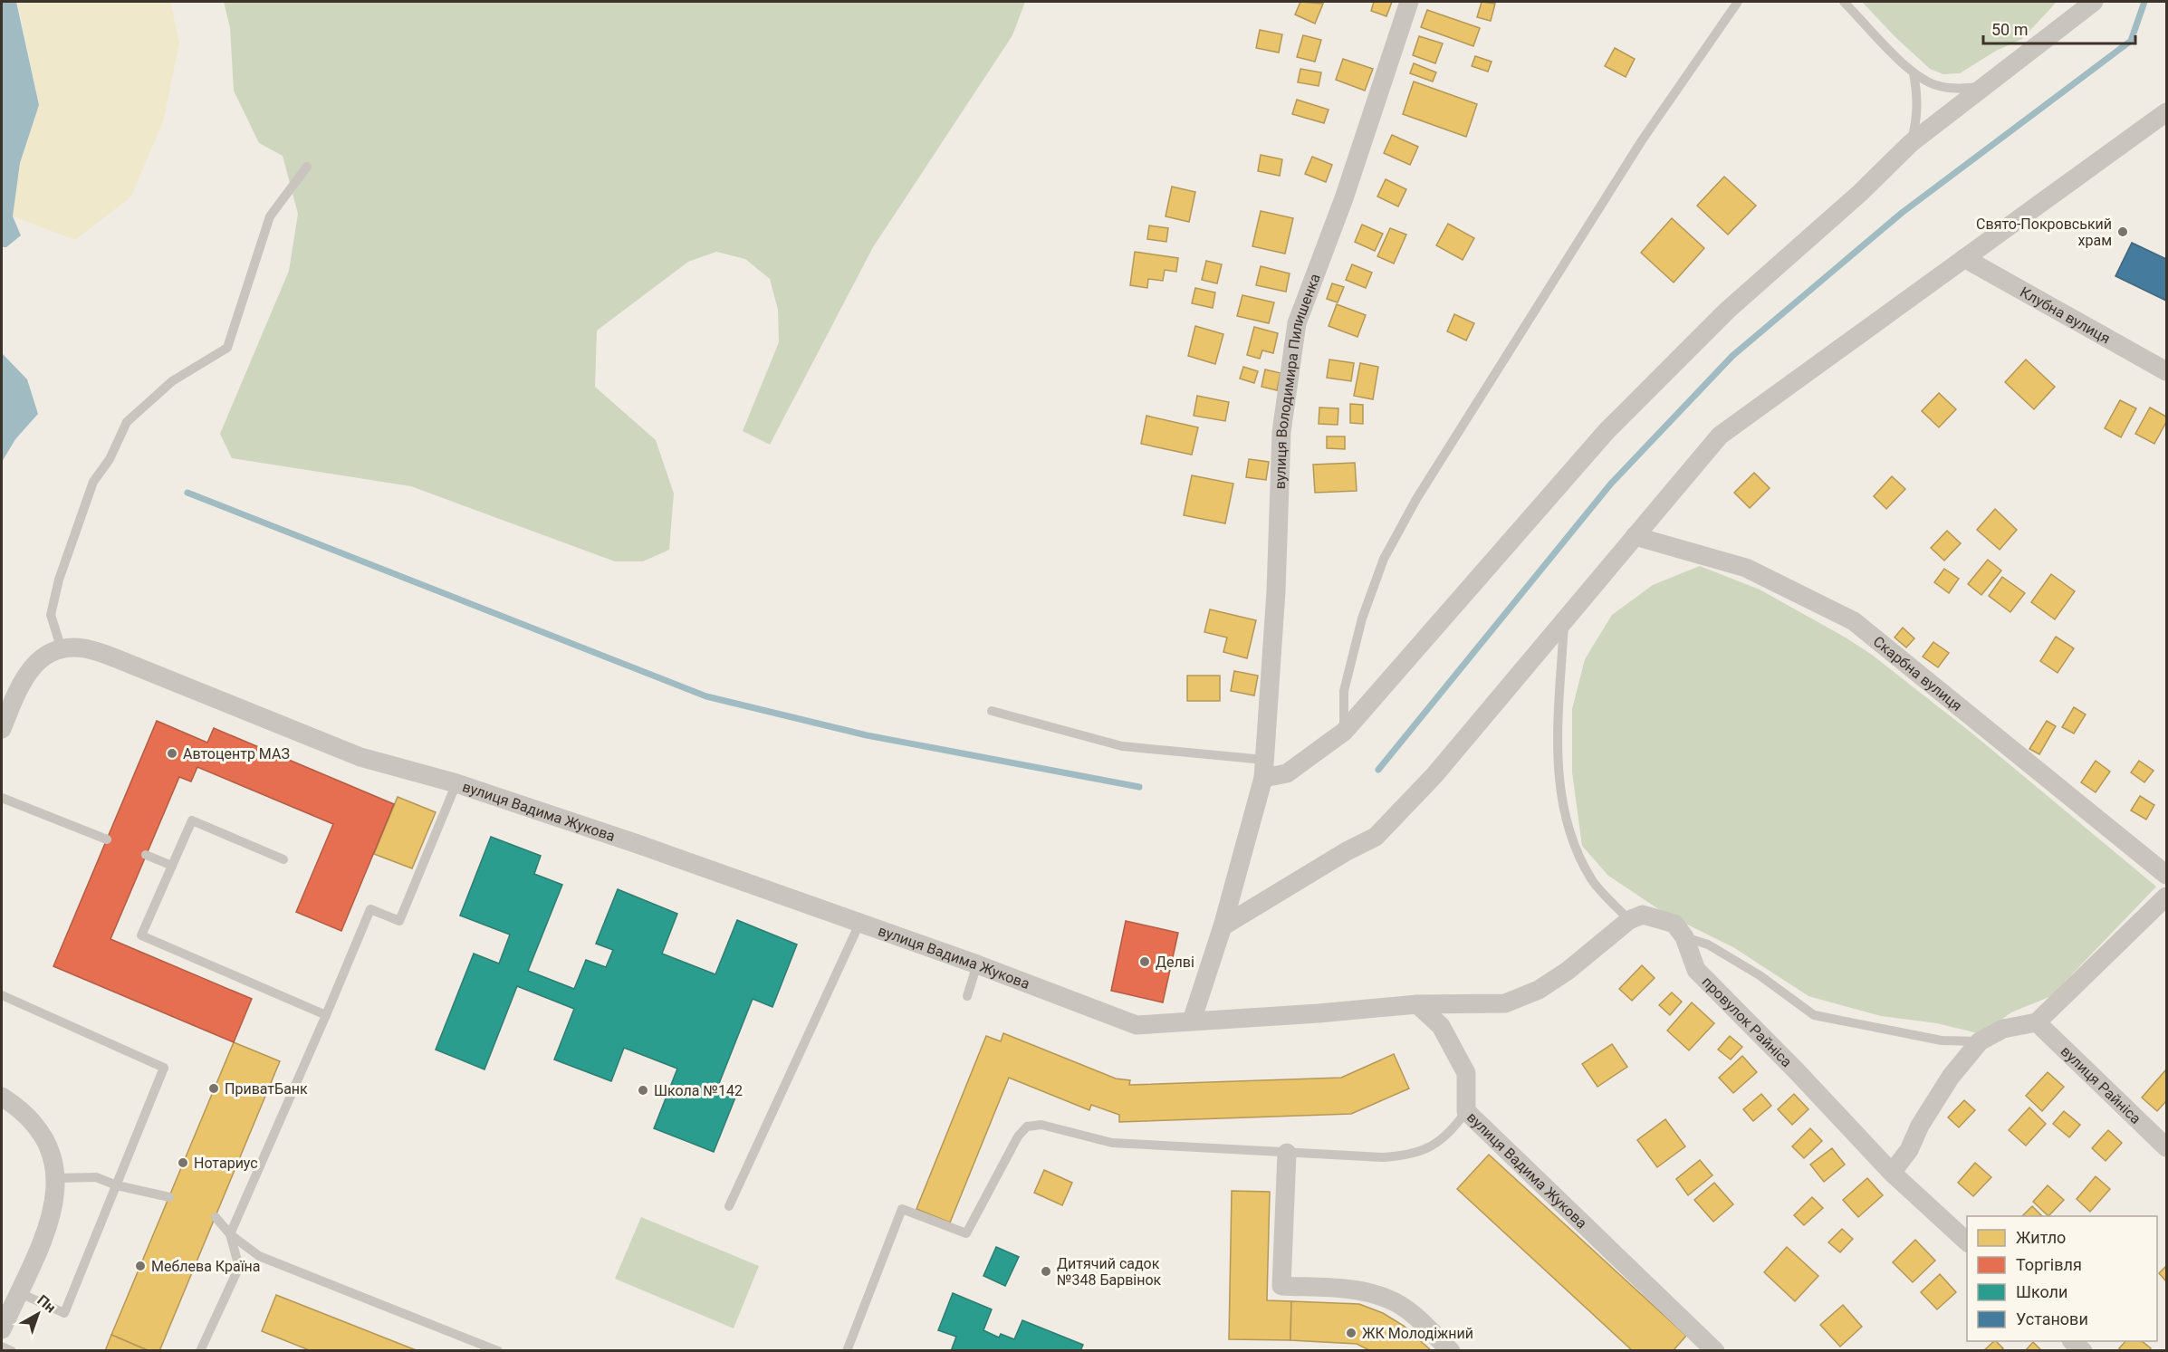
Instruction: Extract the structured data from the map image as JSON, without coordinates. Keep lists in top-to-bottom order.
{
  "streets": {
    "street": [
      "Клубна вулиця",
      "вулиця Володимира Пилишенка",
      "Скарбна вулиця",
      "вулиця Вадима Жукова",
      "провулок Райніса",
      "вулиця Райніса"
    ]
  },
  "crossings": [
    ["вулиця Володимира Пилишенка", "вулиця Вадима Жукова"]
  ],
  "places": [
    "Свято-Покровський храм",
    "Автоцентр МАЗ",
    "Делві",
    "ПриватБанк",
    "Школа №142",
    "Нотариус",
    "Меблева Країна",
    "Дитячий садок №348 Барвінок",
    "ЖК Молодіжний"
  ],
  "legend": [
    "Житло",
    "Торгівля",
    "Школи",
    "Установи"
  ],
  "scale_bar": "50 m",
  "north": "top right"
}
